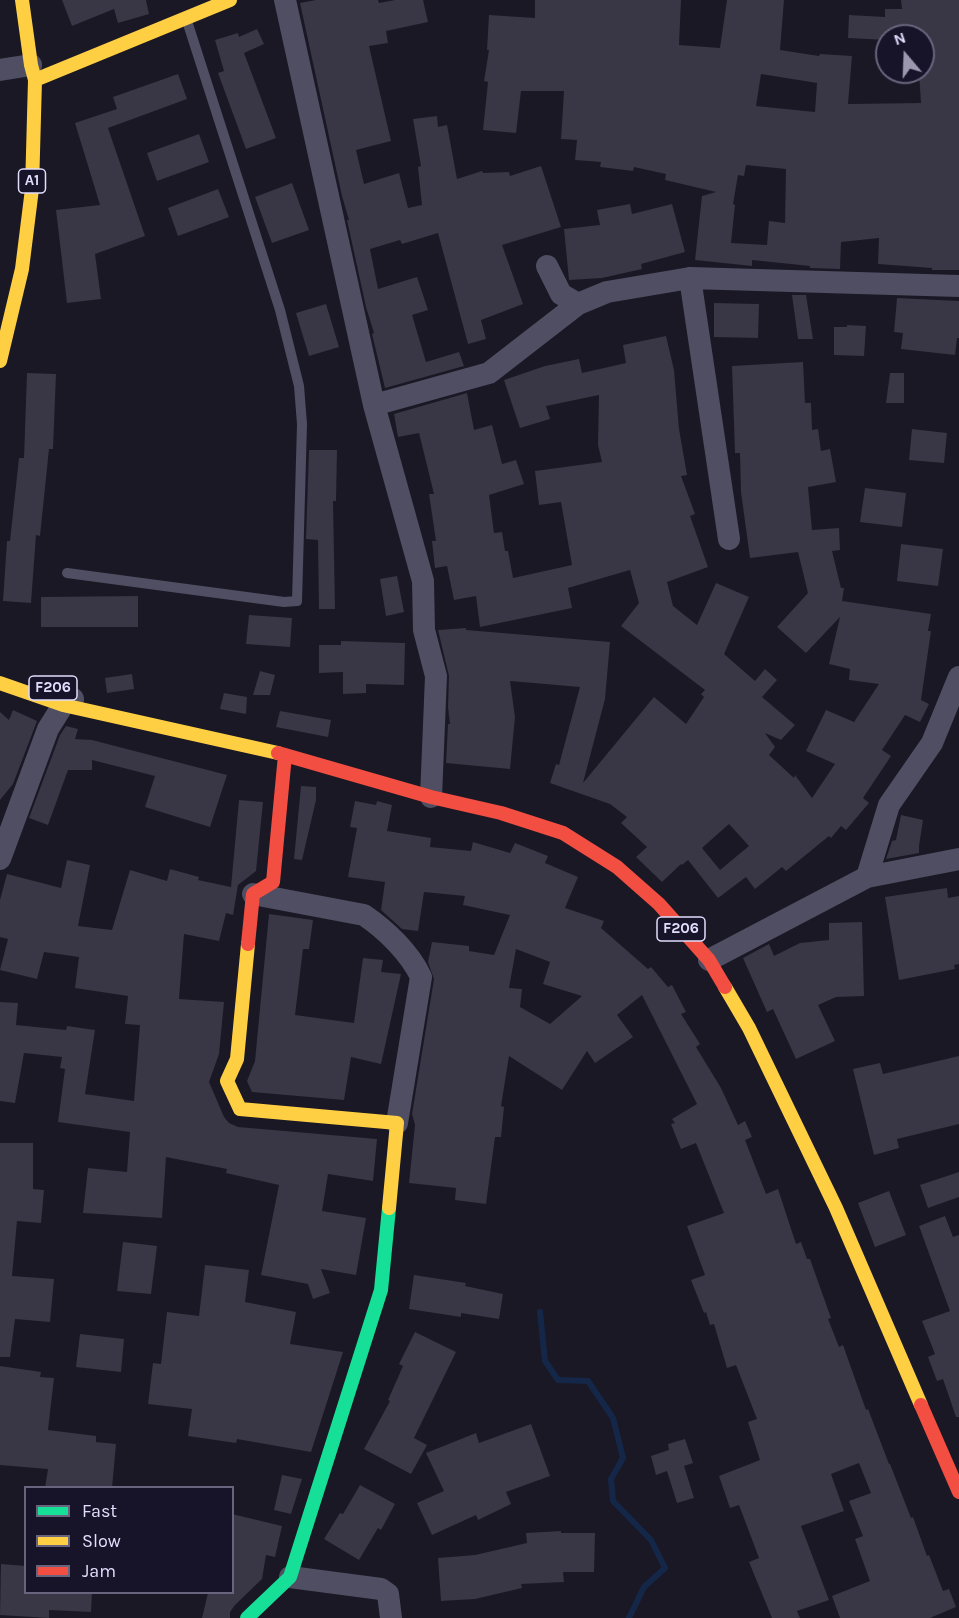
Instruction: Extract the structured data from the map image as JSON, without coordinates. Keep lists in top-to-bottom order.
{
  "streets": {
    "main road": ["A1", "F206"]
  },
  "legend": ["Fast", "Slow", "Jam"],
  "north": "top"
}
